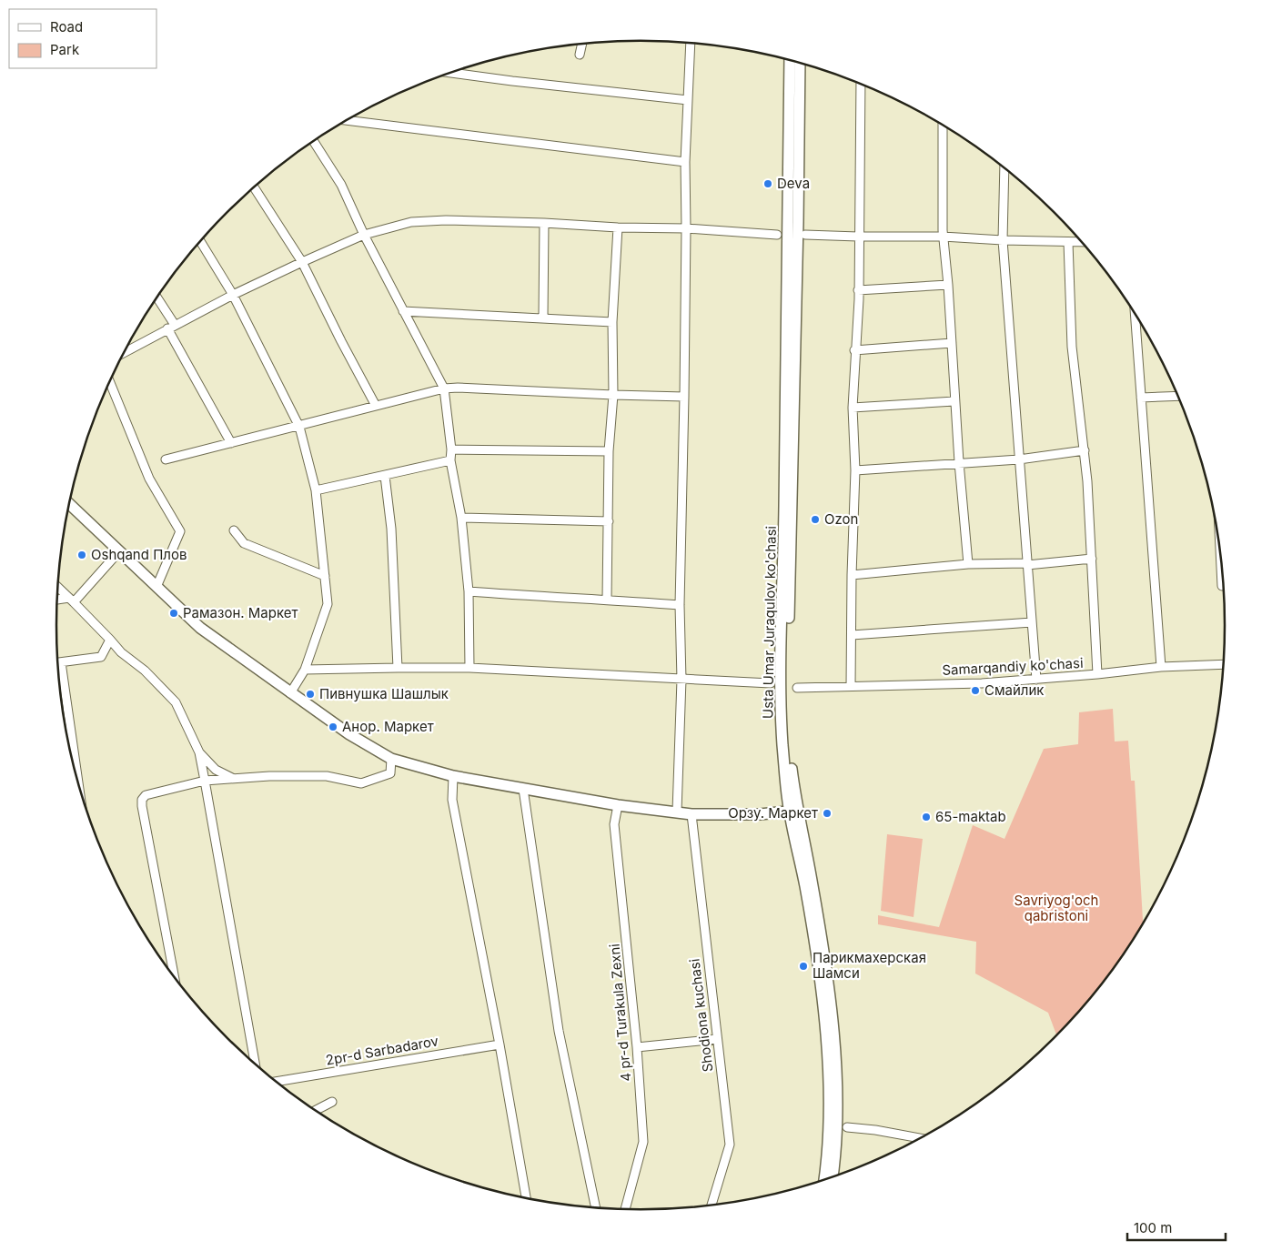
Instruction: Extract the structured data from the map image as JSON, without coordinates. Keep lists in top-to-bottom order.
{
  "streets": {
    "main road": ["Usta Umar Juraqulov ko'chasi"],
    "street": [
      "Samarqandiy ko'chasi",
      "4 pr-d Turakula Zexni",
      "Shodiona kuchasi",
      "2pr-d Sarbadarov"
    ]
  },
  "parks": ["Savriyog'och qabristoni"],
  "places": [
    "Deva",
    "Ozon",
    "Oshqand Плов",
    "Рамазон. Маркет",
    "Смайлик",
    "Пивнушка Шашлык",
    "Анор. Маркет",
    "Орзу. Маркет",
    "65-maktab",
    "Парикмахерская Шамси"
  ],
  "legend": ["Road", "Park"],
  "scale_bar": "100 m"
}
